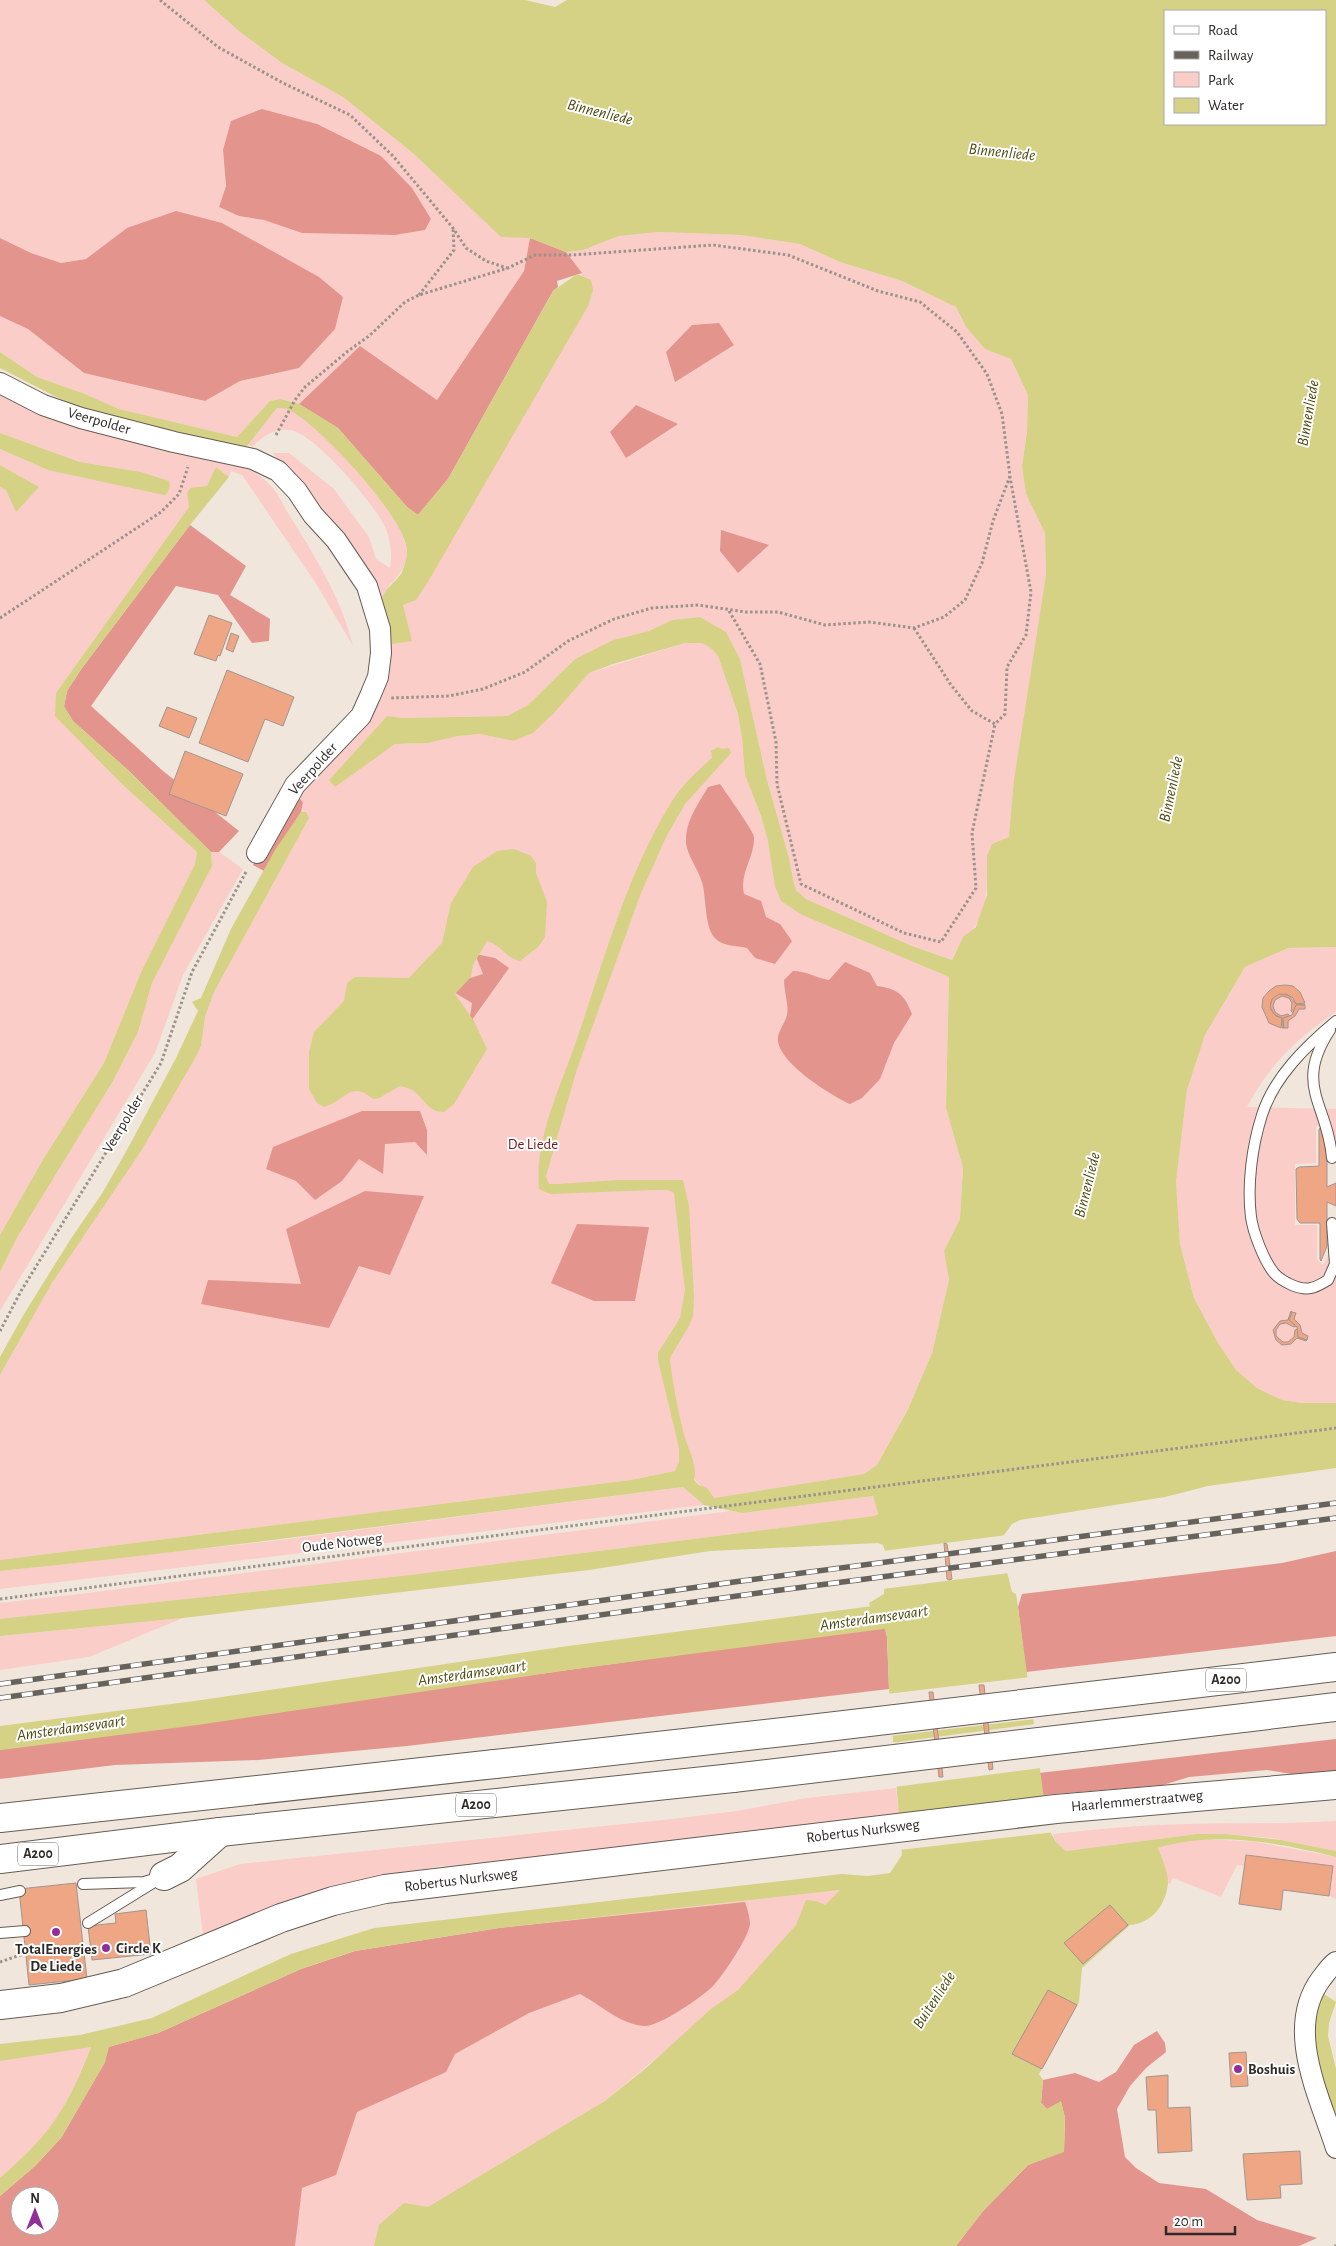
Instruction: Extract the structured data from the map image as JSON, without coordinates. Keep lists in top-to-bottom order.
{
  "streets": {
    "main road": ["A200", "Haarlemmerstraatweg", "Robertus Nurksweg"],
    "street": ["Veerpolder"],
    "path": ["Oude Notweg"]
  },
  "crossings": [
    ["Haarlemmerstraatweg", "Robertus Nurksweg"]
  ],
  "water": ["Binnenliede", "Amsterdamsevaart", "Buitenliede"],
  "parks": ["De Liede"],
  "places": ["TotalEnergies De Liede", "Circle K", "Boshuis"],
  "legend": [
    "Road",
    "Railway",
    "Park",
    "Water"
  ],
  "scale_bar": "20 m",
  "north": "top"
}
